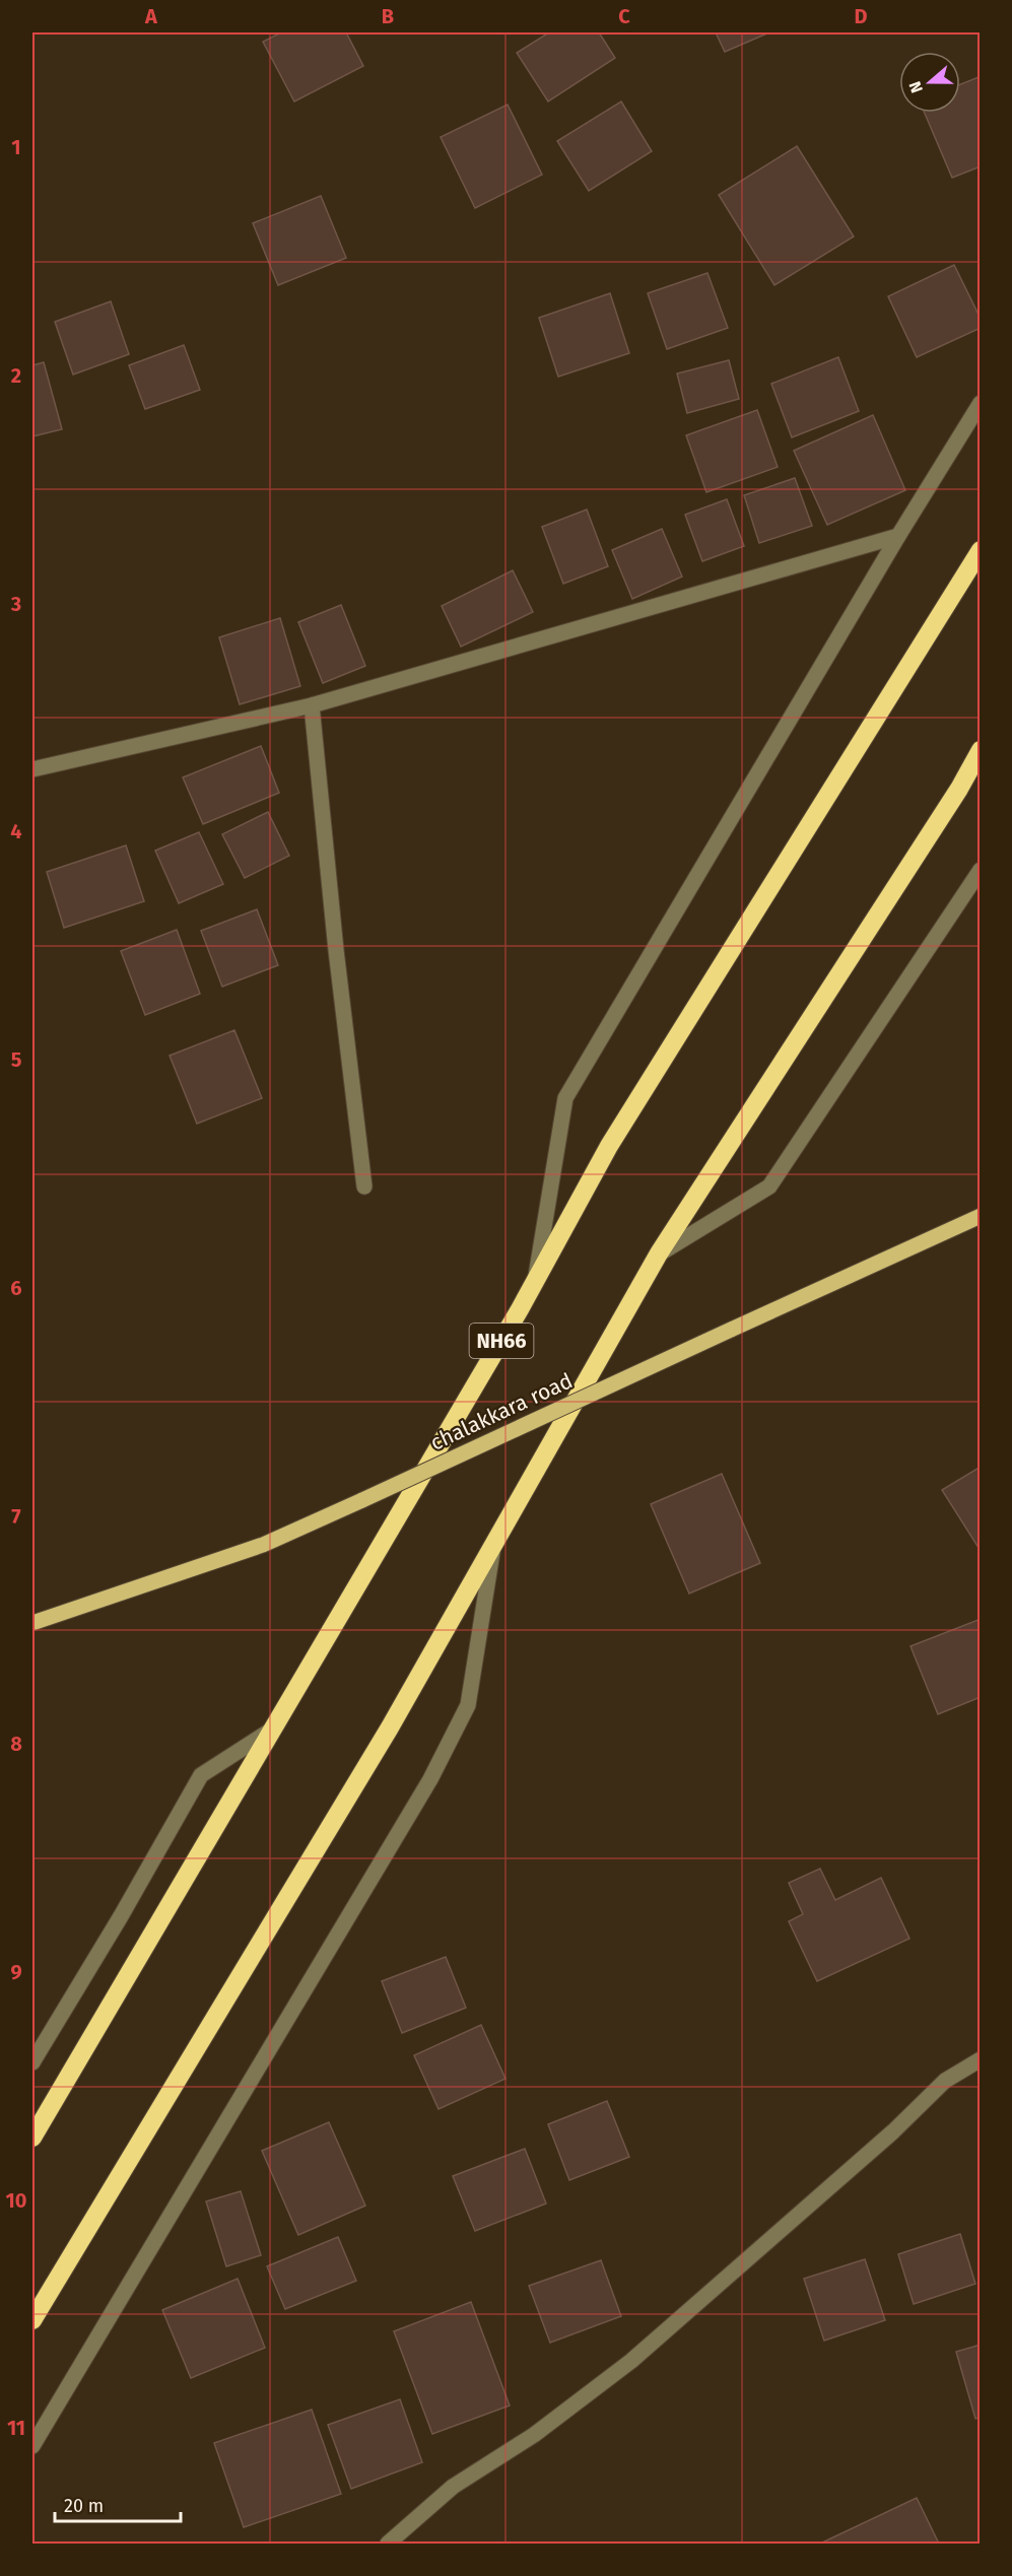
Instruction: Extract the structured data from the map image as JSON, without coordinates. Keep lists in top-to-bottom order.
{
  "streets": {
    "highway": ["NH66"],
    "main road": ["chalakkara road"]
  },
  "scale_bar": "20 m",
  "north": "left",
  "grid": {
    "columns": [
      "A",
      "B",
      "C",
      "D"
    ],
    "rows": [
      "1",
      "2",
      "3",
      "4",
      "5",
      "6",
      "7",
      "8",
      "9",
      "10",
      "11"
    ]
  }
}
